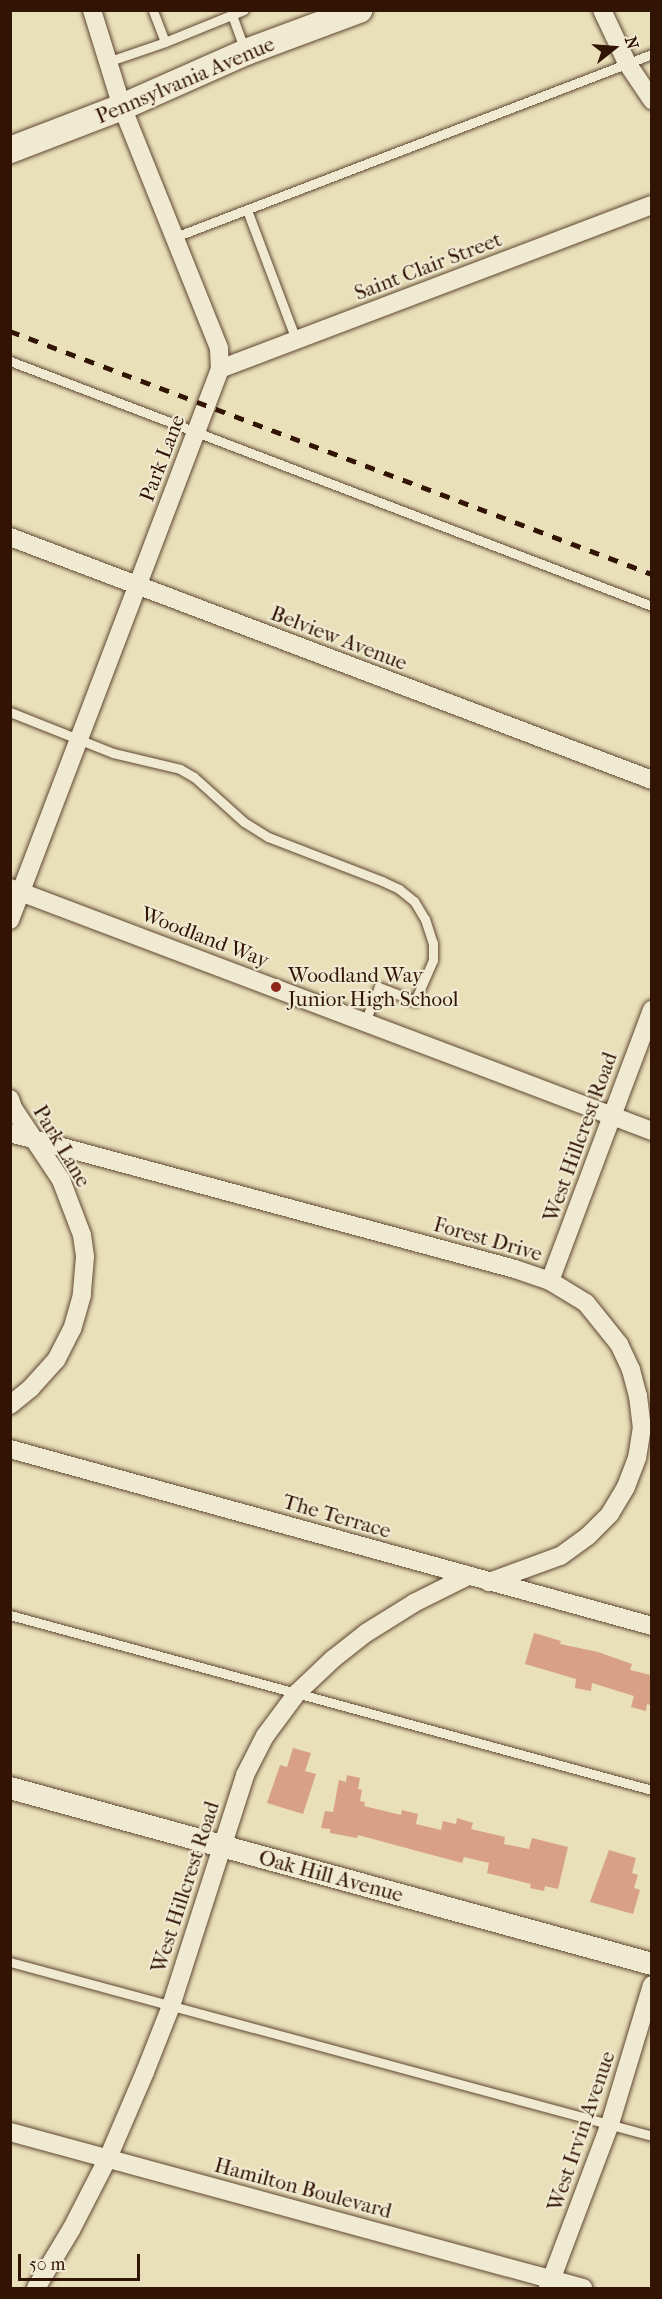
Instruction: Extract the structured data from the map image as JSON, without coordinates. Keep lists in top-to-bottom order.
{
  "streets": {
    "main road": ["Pennsylvania Avenue"],
    "street": [
      "Saint Clair Street",
      "Park Lane",
      "Belview Avenue",
      "Woodland Way",
      "West Hillcrest Road",
      "Forest Drive",
      "The Terrace",
      "Oak Hill Avenue",
      "West Irvin Avenue",
      "Hamilton Boulevard"
    ]
  },
  "crossings": [
    ["Saint Clair Street", "Park Lane"],
    ["Park Lane", "Belview Avenue"],
    ["Park Lane", "Woodland Way"],
    ["Park Lane", "Forest Drive"],
    ["Woodland Way", "West Hillcrest Road"],
    ["West Hillcrest Road", "Forest Drive"],
    ["West Hillcrest Road", "The Terrace"],
    ["West Hillcrest Road", "Oak Hill Avenue"],
    ["West Hillcrest Road", "Hamilton Boulevard"],
    ["Forest Drive", "The Terrace"],
    ["West Irvin Avenue", "Hamilton Boulevard"]
  ],
  "places": ["Woodland Way Junior High School"],
  "scale_bar": "50 m",
  "north": "right"
}
